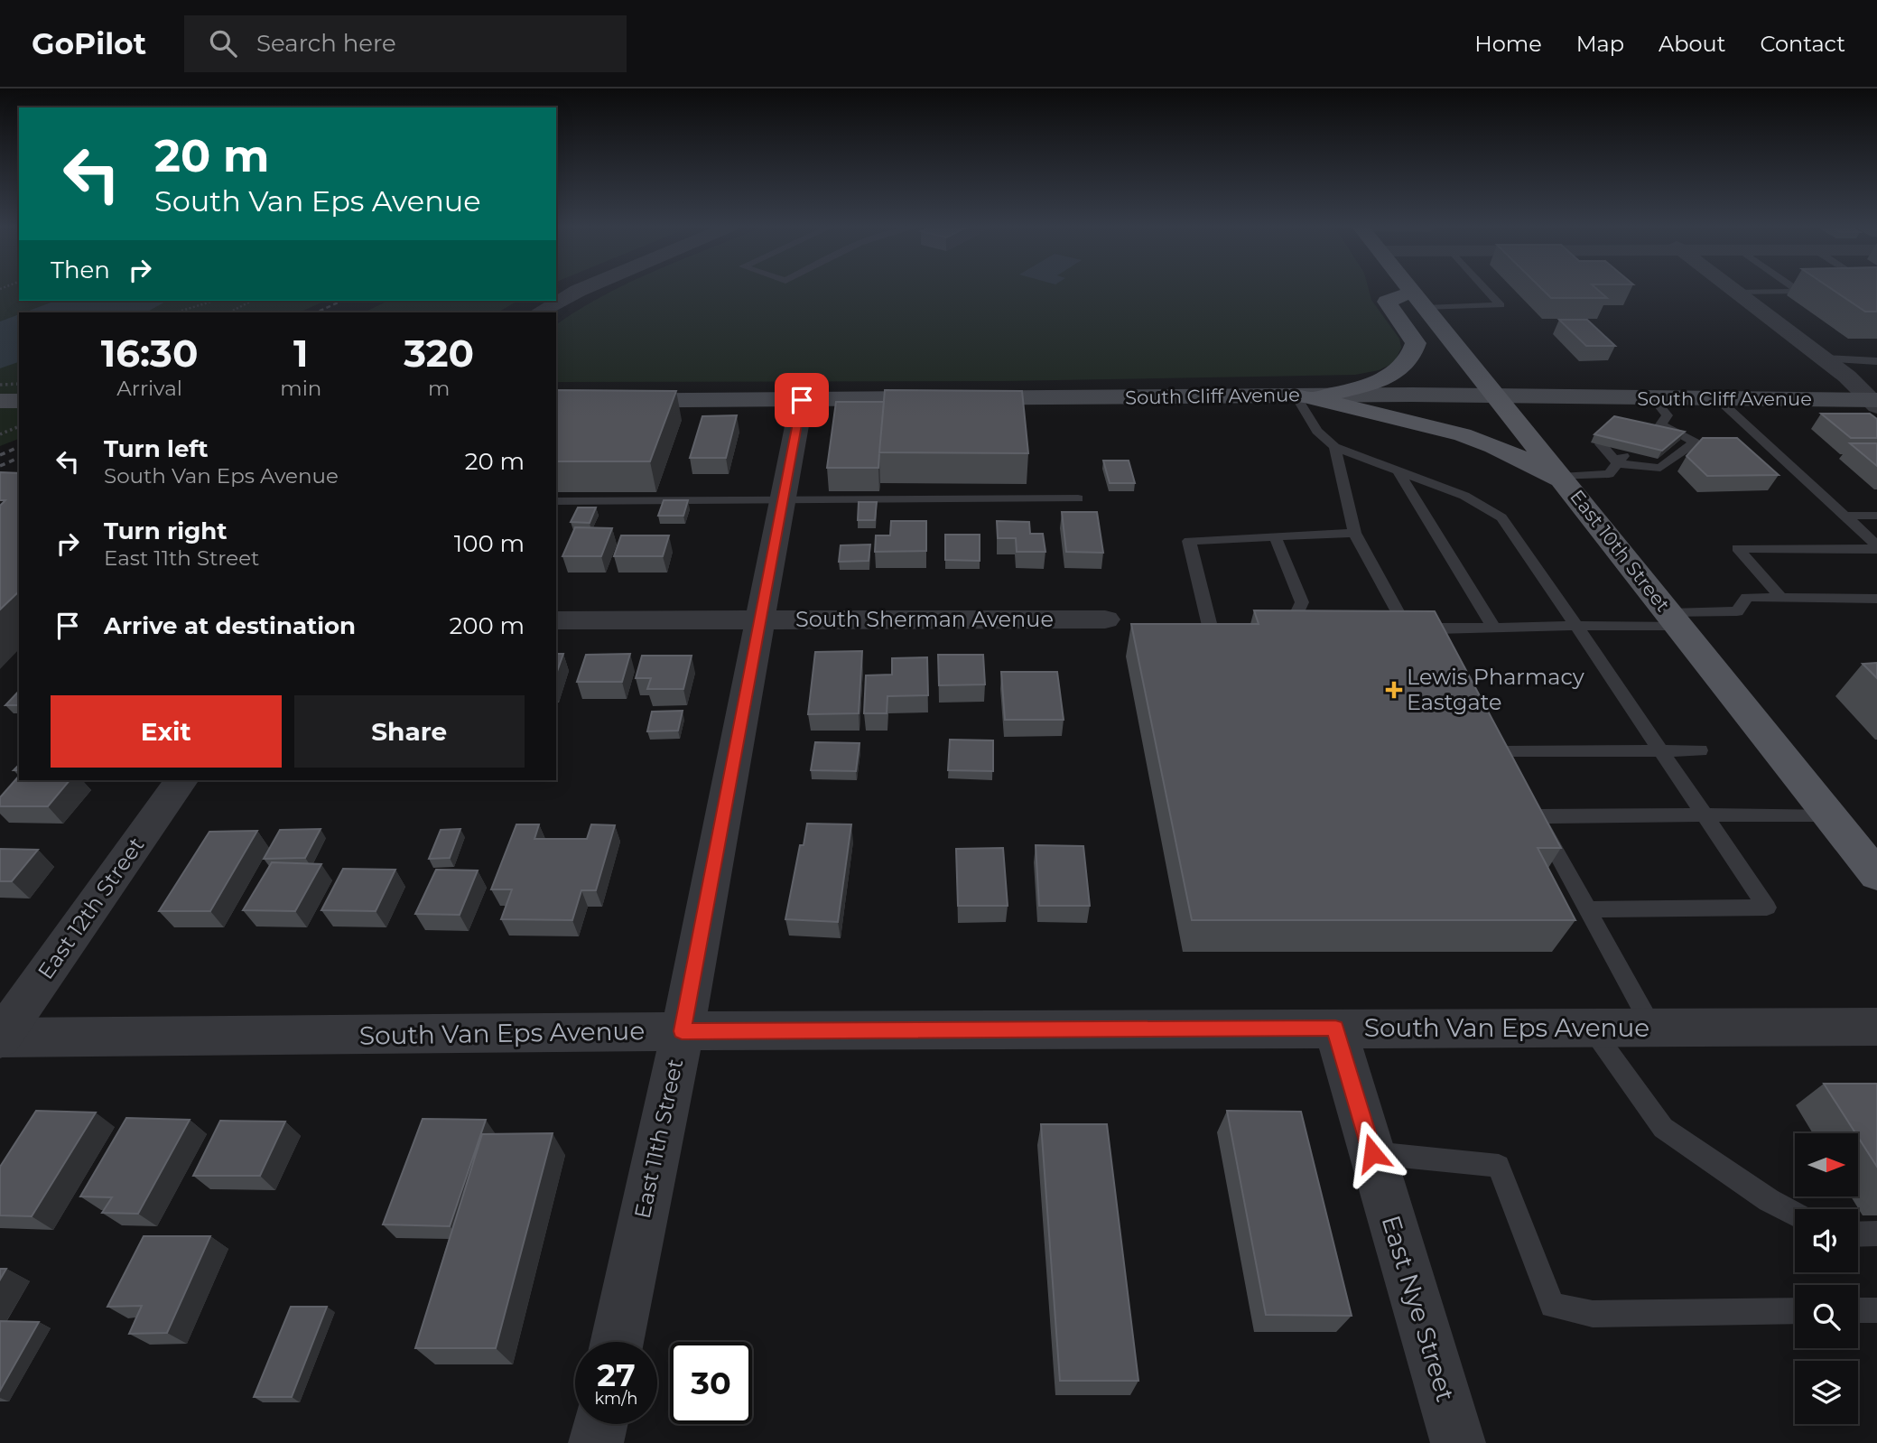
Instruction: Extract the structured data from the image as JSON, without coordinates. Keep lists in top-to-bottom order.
{
  "streets": {
    "main road": ["South Cliff Avenue", "East 10th Street"],
    "street": [
      "South Sherman Avenue",
      "East 12th Street",
      "South Van Eps Avenue",
      "East 11th Street",
      "East Nye Street"
    ]
  },
  "crossings": [
    ["South Cliff Avenue", "East 10th Street"],
    ["South Cliff Avenue", "East 11th Street"],
    ["South Sherman Avenue", "East 11th Street"],
    ["East 12th Street", "South Van Eps Avenue"],
    ["South Van Eps Avenue", "East 11th Street"],
    ["South Van Eps Avenue", "East Nye Street"]
  ],
  "places": {
    "health": ["Lewis Pharmacy Eastgate"]
  },
  "north": "right",
  "page": {
    "header": "GoPilot",
    "search": "Search here",
    "nav": [
      "Home",
      "Map",
      "About",
      "Contact"
    ],
    "turn": ["20 m", "South Van Eps Avenue"],
    "then": "Then",
    "eta": [
      "16:30",
      "Arrival",
      "1",
      "min",
      "320",
      "m"
    ],
    "list": [
      {
        "name": "Turn left",
        "note": "South Van Eps Avenue",
        "value": "20 m"
      },
      {
        "name": "Turn right",
        "note": "East 11th Street",
        "value": "100 m"
      },
      {
        "name": "Arrive at destination",
        "value": "200 m"
      }
    ],
    "buttons": ["Exit", "Share"],
    "speed": "27 km/h",
    "limit": "30"
  }
}
